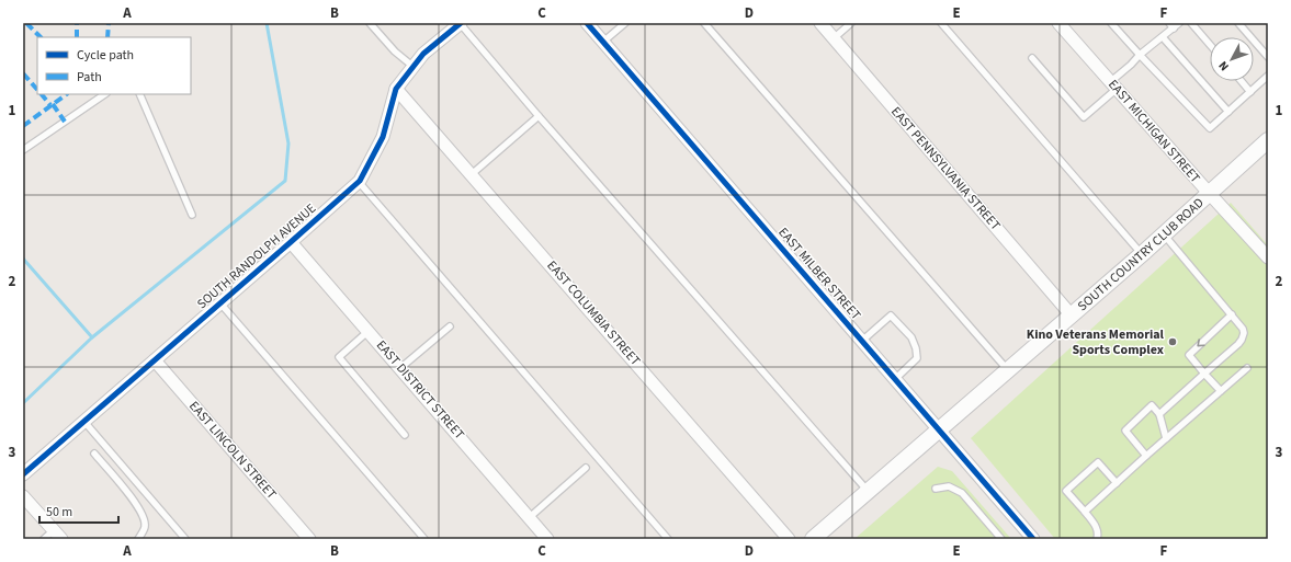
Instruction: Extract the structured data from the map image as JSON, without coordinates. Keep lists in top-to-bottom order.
{
  "streets": {
    "street": [
      "EAST MICHIGAN STREET",
      "EAST PENNSYLVANIA STREET",
      "SOUTH COUNTRY CLUB ROAD",
      "SOUTH RANDOLPH AVENUE",
      "EAST MILBER STREET",
      "EAST COLUMBIA STREET",
      "EAST DISTRICT STREET",
      "EAST LINCOLN STREET"
    ]
  },
  "crossings": [
    ["EAST MICHIGAN STREET", "SOUTH COUNTRY CLUB ROAD"],
    ["EAST PENNSYLVANIA STREET", "SOUTH COUNTRY CLUB ROAD"],
    ["SOUTH COUNTRY CLUB ROAD", "EAST MILBER STREET"],
    ["SOUTH RANDOLPH AVENUE", "EAST COLUMBIA STREET"],
    ["SOUTH RANDOLPH AVENUE", "EAST DISTRICT STREET"],
    ["SOUTH RANDOLPH AVENUE", "EAST LINCOLN STREET"]
  ],
  "places": ["Kino Veterans Memorial Sports Complex"],
  "legend": ["Cycle path", "Path"],
  "scale_bar": "50 m",
  "north": "bottom left",
  "grid": {
    "columns": [
      "A",
      "B",
      "C",
      "D",
      "E",
      "F"
    ],
    "rows": ["1", "2", "3"]
  }
}
